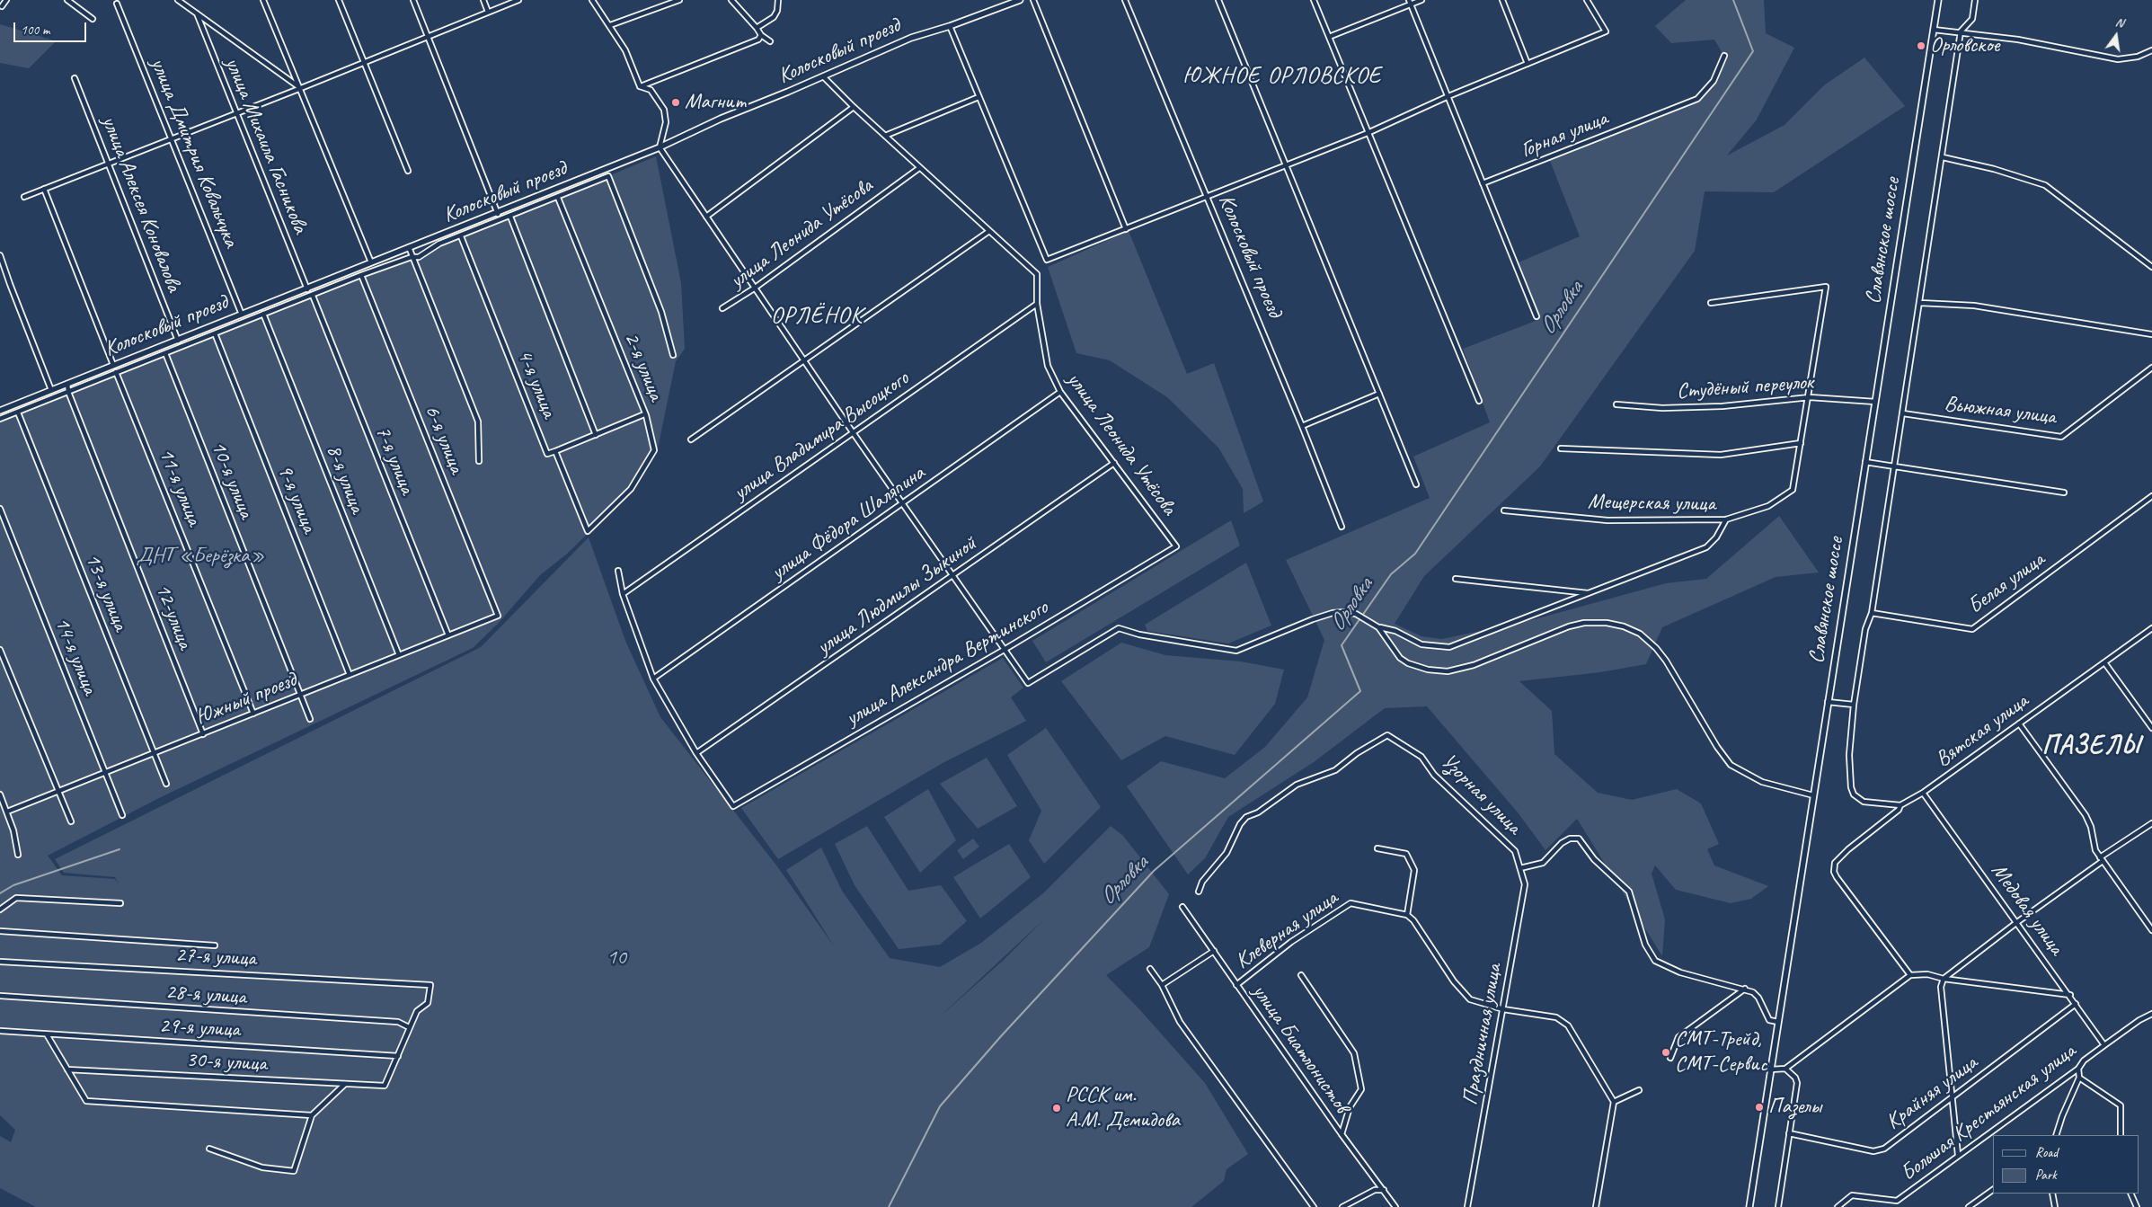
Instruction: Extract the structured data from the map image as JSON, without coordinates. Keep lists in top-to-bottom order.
{
  "streets": {
    "main road": ["Колосковый проезд", "Славянское шоссе"],
    "street": [
      "Горная улица",
      "улица Михаила Гасникова",
      "улица Дмитрия Ковальчука",
      "улица Алексея Коновалова",
      "улица Леонида Утёсова",
      "2-я улица",
      "4-я улица",
      "Студёный переулок",
      "Вьюжная улица",
      "улица Владимира Высоцкого",
      "6-я улица",
      "7-я улица",
      "8-я улица",
      "10-я улица",
      "11-я улица",
      "9-я улица",
      "Мещерская улица",
      "улица Фёдора Шаляпина",
      "Белая улица",
      "13-я улица",
      "улица Людмилы Зыкиной",
      "12-улица",
      "14-я улица",
      "улица Александра Вертинского",
      "Южный проезд",
      "Вятская улица",
      "Узорная улица",
      "Медовая улица",
      "Клеверная улица",
      "27-я улица",
      "28-я улица",
      "29-я улица",
      "Праздничная улица",
      "улица Биатлонистов",
      "30-я улица",
      "Крайняя улица",
      "Большая Крестьянская улица"
    ]
  },
  "crossings": [
    ["Колосковый проезд", "улица Михаила Гасникова"],
    ["Колосковый проезд", "улица Дмитрия Ковальчука"],
    ["Колосковый проезд", "улица Алексея Коновалова"],
    ["Колосковый проезд", "улица Леонида Утёсова"],
    ["Колосковый проезд", "12-улица"],
    ["улица Леонида Утёсова", "улица Владимира Высоцкого"],
    ["улица Леонида Утёсова", "улица Фёдора Шаляпина"],
    ["улица Леонида Утёсова", "улица Людмилы Зыкиной"],
    ["улица Леонида Утёсова", "улица Александра Вертинского"],
    ["Славянское шоссе", "Студёный переулок"],
    ["Славянское шоссе", "Узорная улица"],
    ["2-я улица", "4-я улица"],
    ["6-я улица", "Южный проезд"],
    ["7-я улица", "Южный проезд"],
    ["8-я улица", "Южный проезд"],
    ["10-я улица", "Южный проезд"],
    ["11-я улица", "Южный проезд"],
    ["9-я улица", "Южный проезд"],
    ["13-я улица", "Южный проезд"],
    ["улица Людмилы Зыкиной", "улица Александра Вертинского"],
    ["12-улица", "Южный проезд"],
    ["14-я улица", "Южный проезд"],
    ["Вятская улица", "Медовая улица"],
    ["Узорная улица", "Праздничная улица"],
    ["Медовая улица", "Крайняя улица"],
    ["Медовая улица", "Большая Крестьянская улица"],
    ["Клеверная улица", "улица Биатлонистов"],
    ["27-я улица", "28-я улица"],
    ["29-я улица", "30-я улица"]
  ],
  "districts": ["ЮЖНОЕ ОРЛОВСКОЕ", "ОРЛЁНОК", "ПАЗЕЛЫ"],
  "water": ["Орловка"],
  "parks": ["ДНТ «Берёзка»", "10"],
  "places": [
    "Орловское",
    "Магнит",
    "СМТ-Трейд, СМТ-Сервис",
    "Пазелы",
    "РССК им. А.М. Демидова"
  ],
  "legend": ["Road", "Park"],
  "scale_bar": "100 m",
  "north": "top"
}
